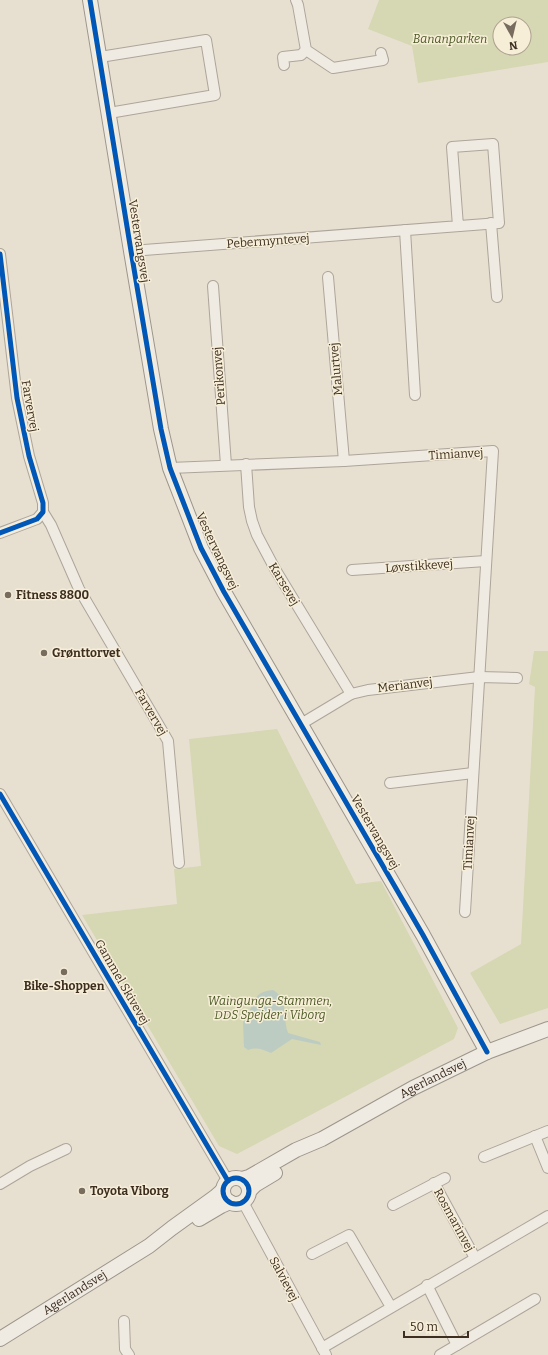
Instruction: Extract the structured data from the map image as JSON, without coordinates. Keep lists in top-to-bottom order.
{
  "streets": {
    "street": [
      "Vestervangsvej",
      "Pebermyntevej",
      "Malurtvej",
      "Perikonvej",
      "Farvervej",
      "Timianvej",
      "Løvstikkevej",
      "Karsevej",
      "Merianvej",
      "Gammel Skivevej",
      "Agerlandsvej",
      "Rosmarinvej",
      "Salvievej"
    ]
  },
  "crossings": [
    ["Vestervangsvej", "Pebermyntevej"],
    ["Vestervangsvej", "Timianvej"],
    ["Vestervangsvej", "Merianvej"],
    ["Vestervangsvej", "Agerlandsvej"],
    ["Malurtvej", "Timianvej"],
    ["Perikonvej", "Timianvej"],
    ["Timianvej", "Løvstikkevej"],
    ["Timianvej", "Karsevej"],
    ["Timianvej", "Merianvej"],
    ["Karsevej", "Merianvej"],
    ["Gammel Skivevej", "Agerlandsvej"],
    ["Gammel Skivevej", "Salvievej"],
    ["Agerlandsvej", "Salvievej"],
    ["Rosmarinvej", "Salvievej"]
  ],
  "parks": ["Bananparken", "Waingunga-Stammen, DDS Spejder i Viborg"],
  "places": [
    "Fitness 8800",
    "Grønttorvet",
    "Bike-Shoppen",
    "Toyota Viborg"
  ],
  "scale_bar": "50 m",
  "north": "bottom"
}
